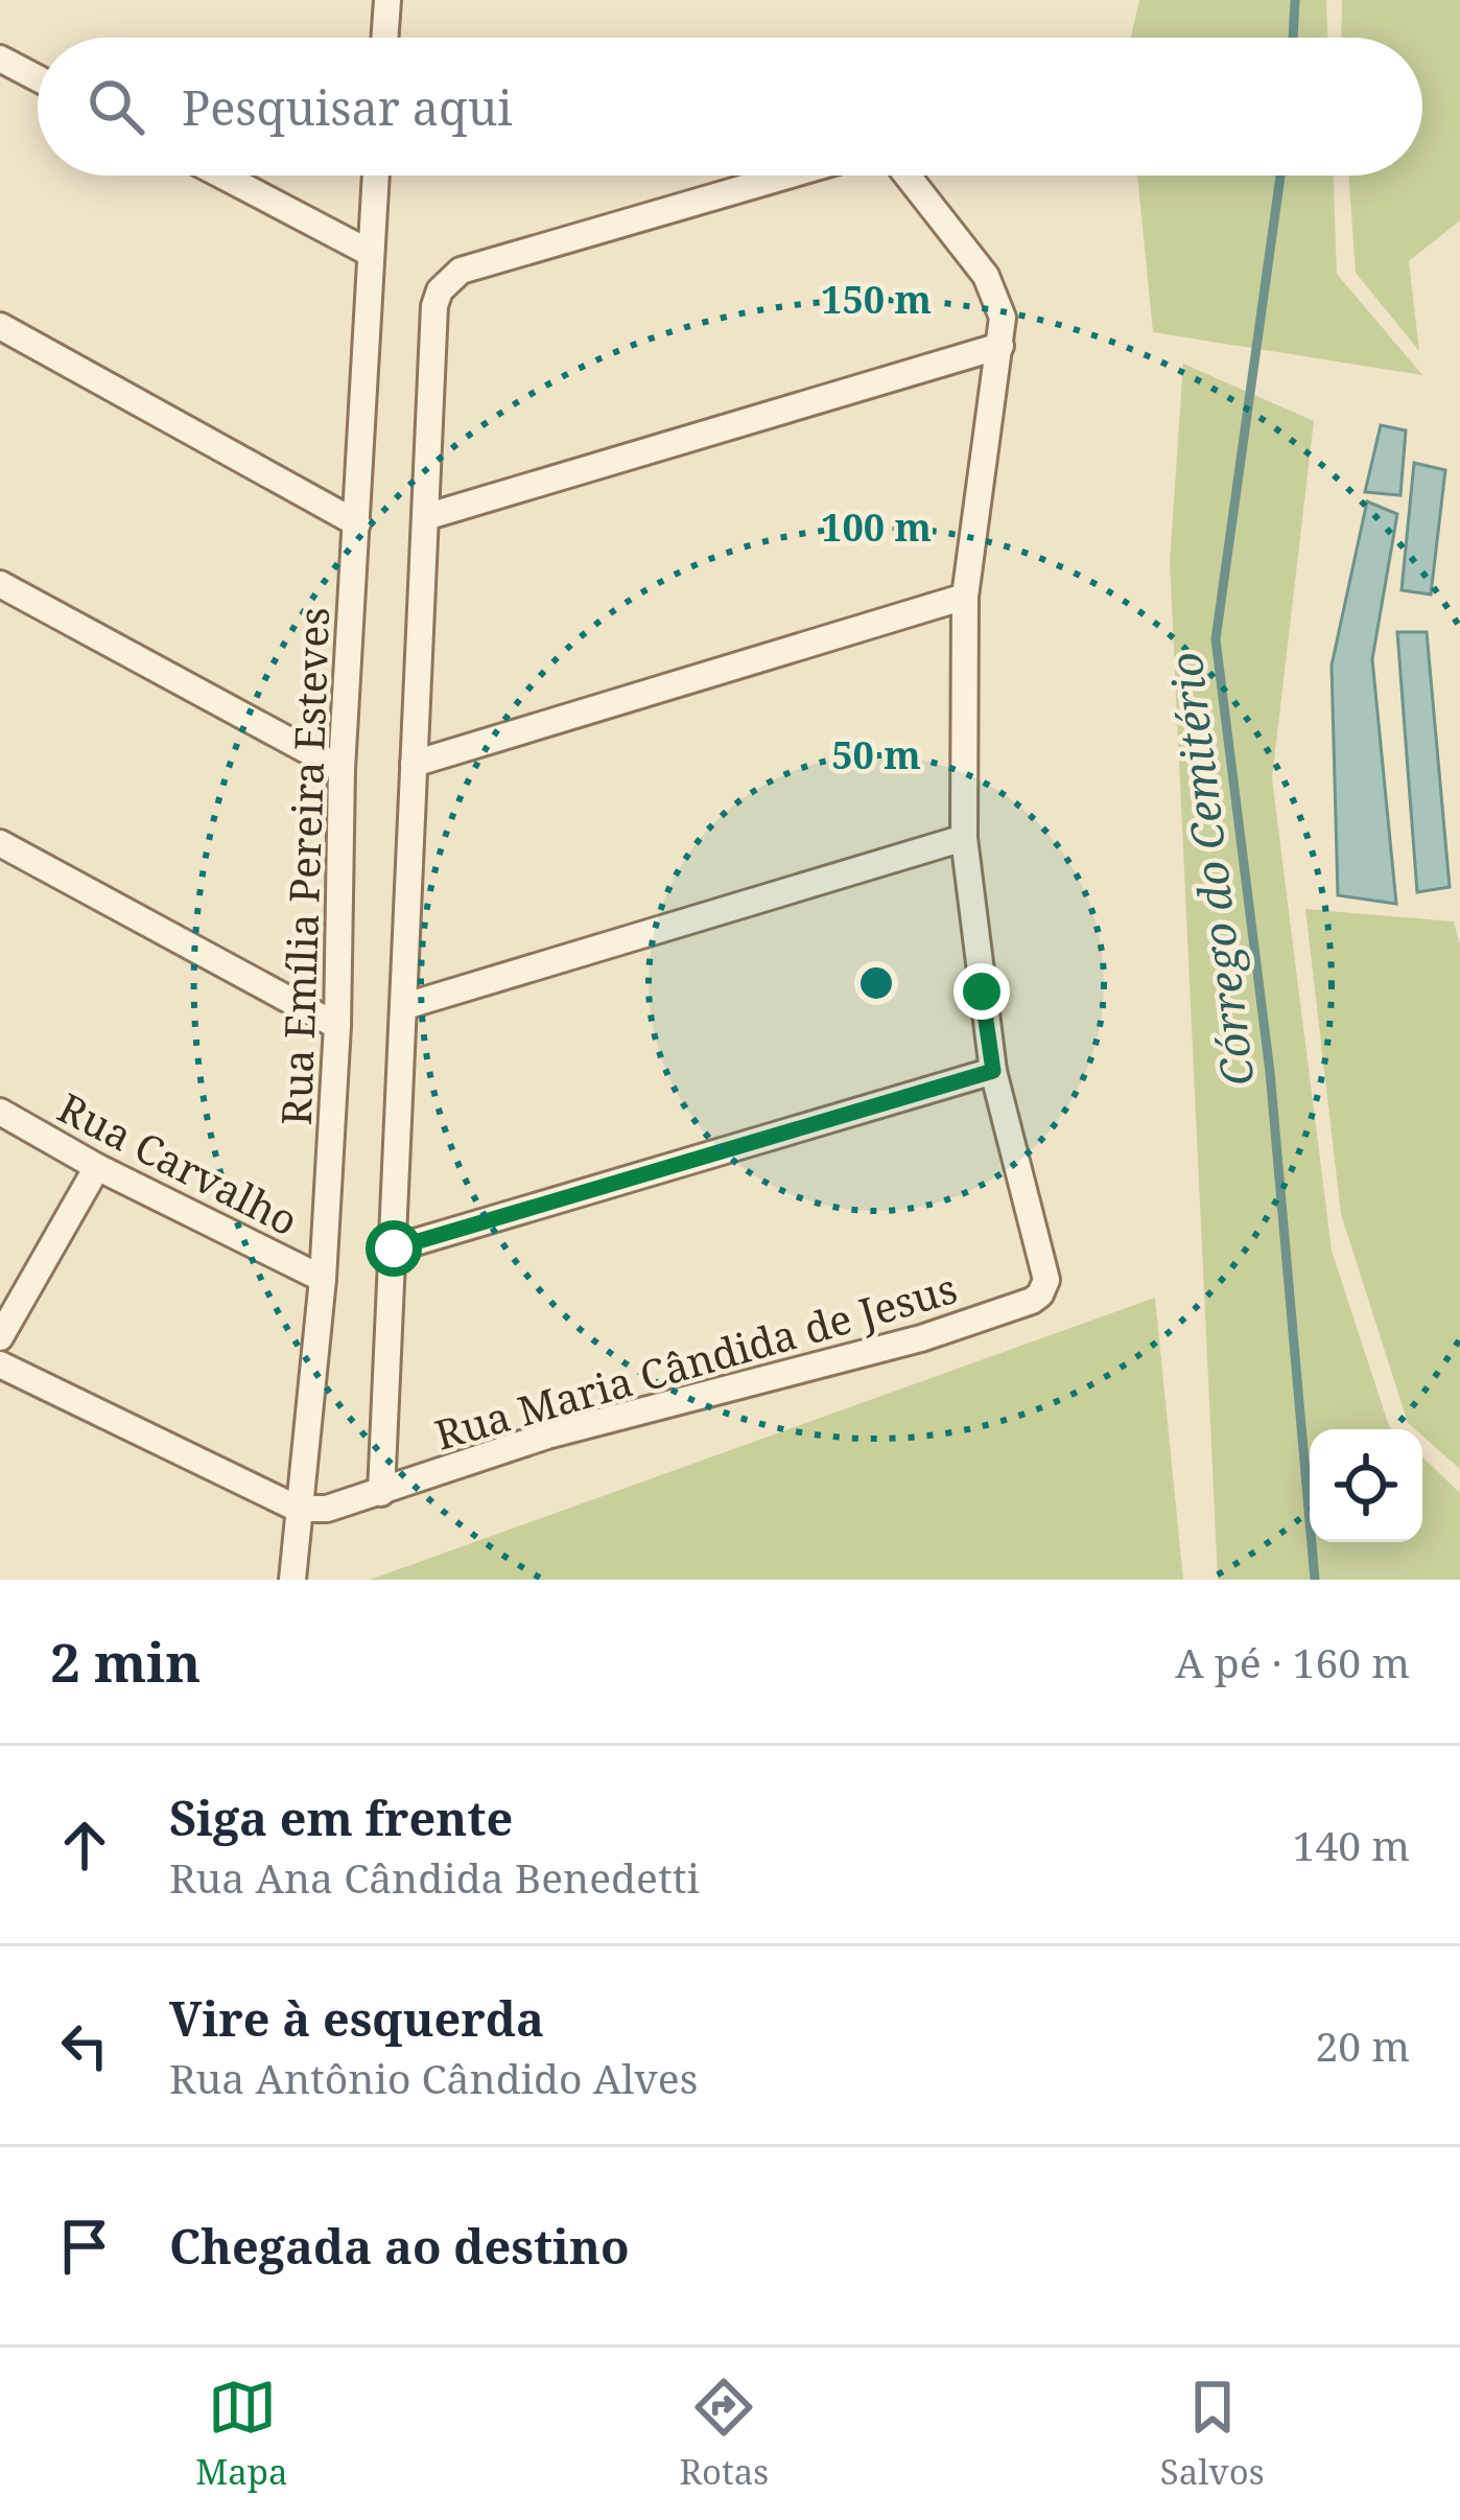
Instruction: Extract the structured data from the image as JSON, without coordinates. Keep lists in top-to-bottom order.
{
  "streets": {
    "street": ["Rua Emília Pereira Esteves", "Rua Carvalho", "Rua Maria Cândida de Jesus"]
  },
  "crossings": [
    ["Rua Emília Pereira Esteves", "Rua Carvalho"],
    ["Rua Emília Pereira Esteves", "Rua Maria Cândida de Jesus"]
  ],
  "water": ["Córrego do Cemitério"],
  "page": {
    "search": "Pesquisar aqui",
    "heading": ["2 min", "A pé · 160 m"],
    "list": [
      ["Siga em frente", "Rua Ana Cândida Benedetti", "140 m"],
      ["Vire à esquerda", "Rua Antônio Cândido Alves", "20 m"],
      "Chegada ao destino"
    ],
    "nav": ["Mapa", "Rotas", "Salvos"]
  },
  "rings": ["150 m", "100 m", "50 m"]
}
